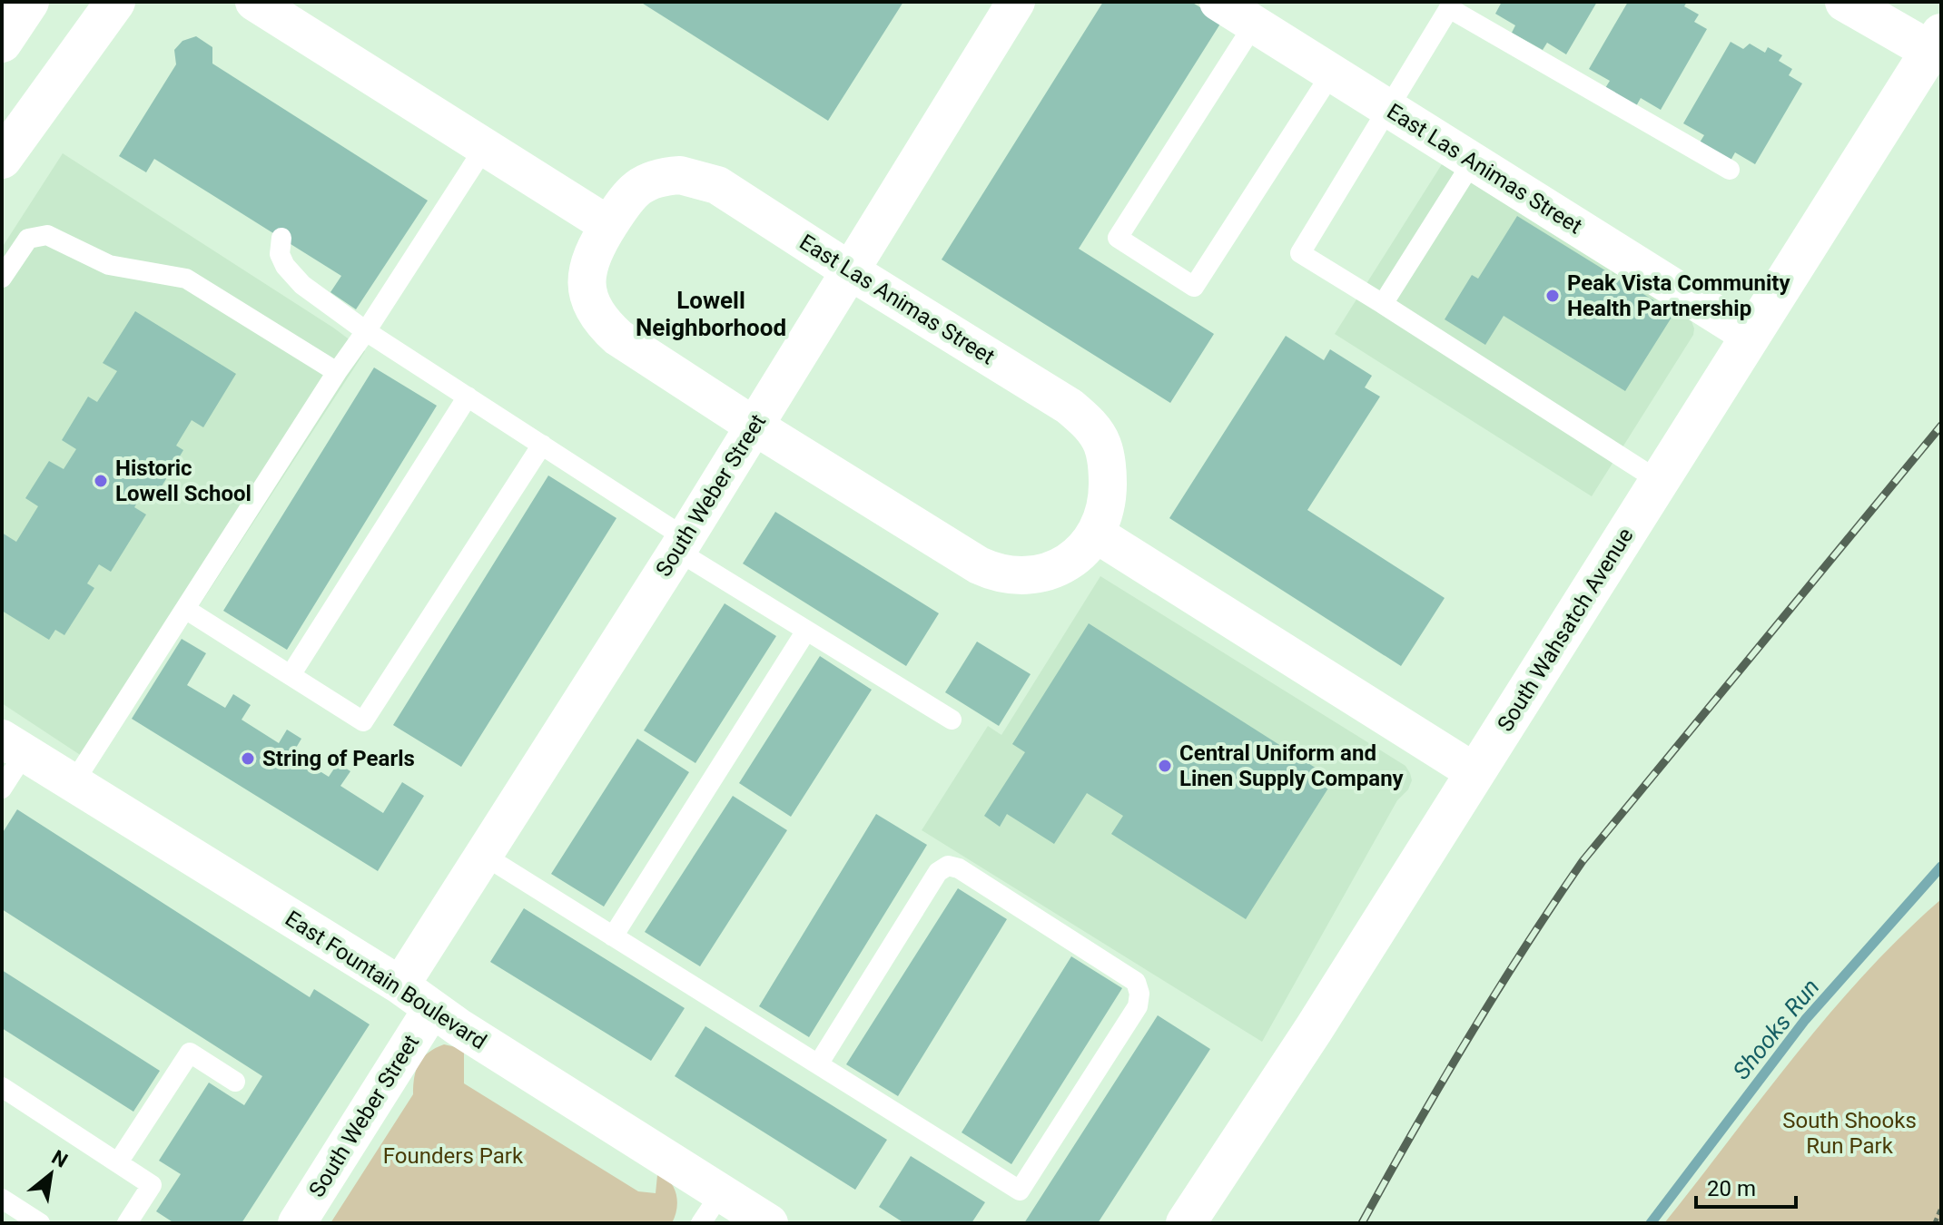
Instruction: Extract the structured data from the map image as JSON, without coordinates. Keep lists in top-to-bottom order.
{
  "streets": {
    "main road": ["South Wahsatch Avenue"],
    "street": ["East Las Animas Street", "South Weber Street", "East Fountain Boulevard"]
  },
  "crossings": [
    ["East Las Animas Street", "South Weber Street"],
    ["East Las Animas Street", "South Wahsatch Avenue"],
    ["South Weber Street", "East Fountain Boulevard"]
  ],
  "districts": ["Lowell Neighborhood"],
  "water": ["Shooks Run"],
  "parks": ["South Shooks Run Park", "Founders Park"],
  "places": [
    "Peak Vista Community Health Partnership",
    "Historic Lowell School",
    "String of Pearls",
    "Central Uniform and Linen Supply Company"
  ],
  "scale_bar": "20 m",
  "north": "top right"
}
